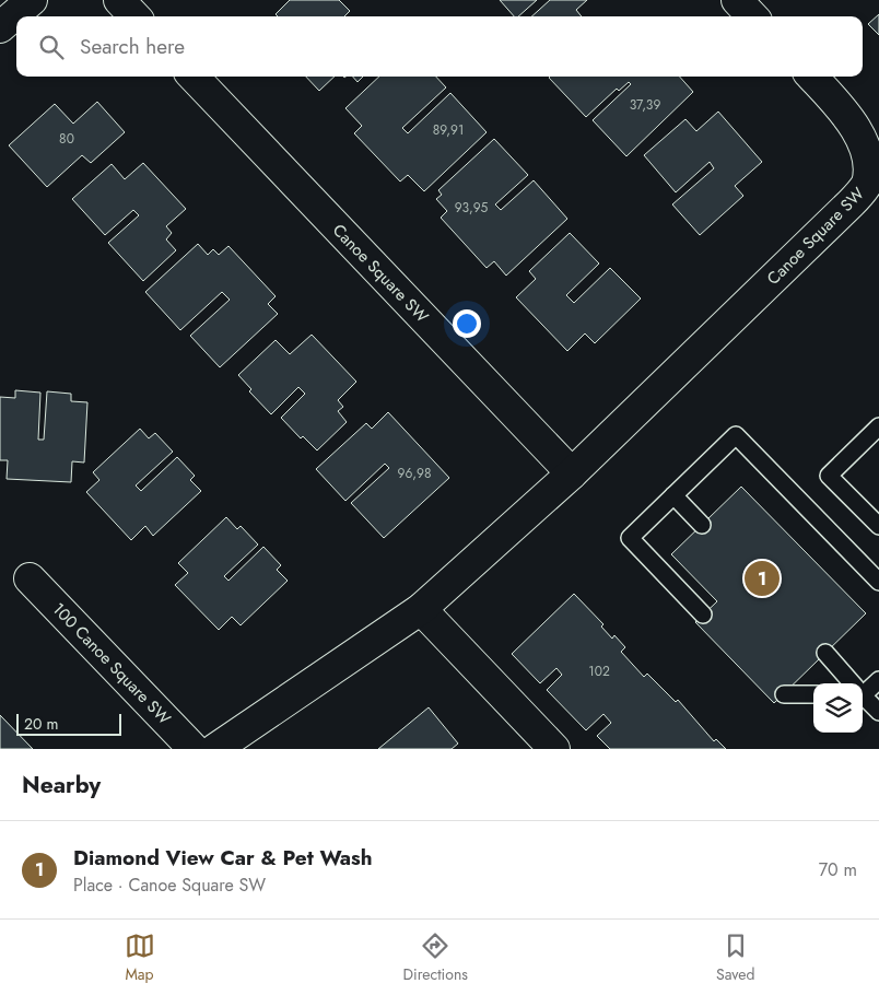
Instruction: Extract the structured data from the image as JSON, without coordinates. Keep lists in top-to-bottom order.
{
  "streets": {
    "street": ["Canoe Square SW", "100 Canoe Square SW"]
  },
  "house_numbers": [
    "37,39",
    "89,91",
    "80",
    "93,95",
    "96,98",
    "102"
  ],
  "scale_bar": "20 m",
  "page": {
    "search": "Search here",
    "pins": "1",
    "scale": "20 m",
    "heading": "Nearby",
    "list": [
      {
        "mark": "1",
        "name": "Diamond View Car & Pet Wash",
        "note": "Place · Canoe Square SW",
        "value": "70 m"
      }
    ],
    "nav": ["Map", "Directions", "Saved"]
  }
}
